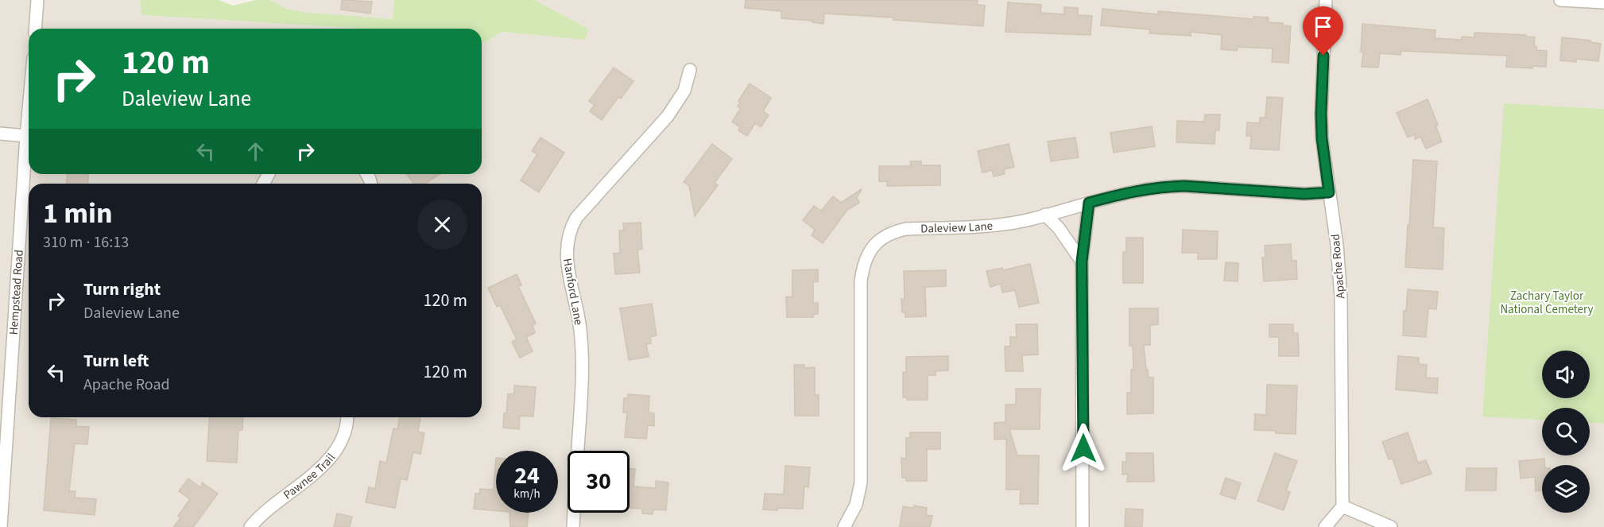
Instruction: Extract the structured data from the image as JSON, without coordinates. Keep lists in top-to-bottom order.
{
  "streets": {
    "street": [
      "Daleview Lane",
      "Apache Road",
      "Hanford Lane",
      "Hempstead Road",
      "Pawnee Trail"
    ]
  },
  "crossings": [
    ["Daleview Lane", "Apache Road"]
  ],
  "parks": ["Zachary Taylor National Cemetery"],
  "page": {
    "turn": ["120 m", "Daleview Lane"],
    "heading": ["1 min", "310 m · 16:13"],
    "list": [
      {
        "name": "Turn right",
        "note": "Daleview Lane",
        "value": "120 m"
      },
      {
        "name": "Turn left",
        "note": "Apache Road",
        "value": "120 m"
      }
    ],
    "speed": "24 km/h",
    "limit": "30"
  }
}
